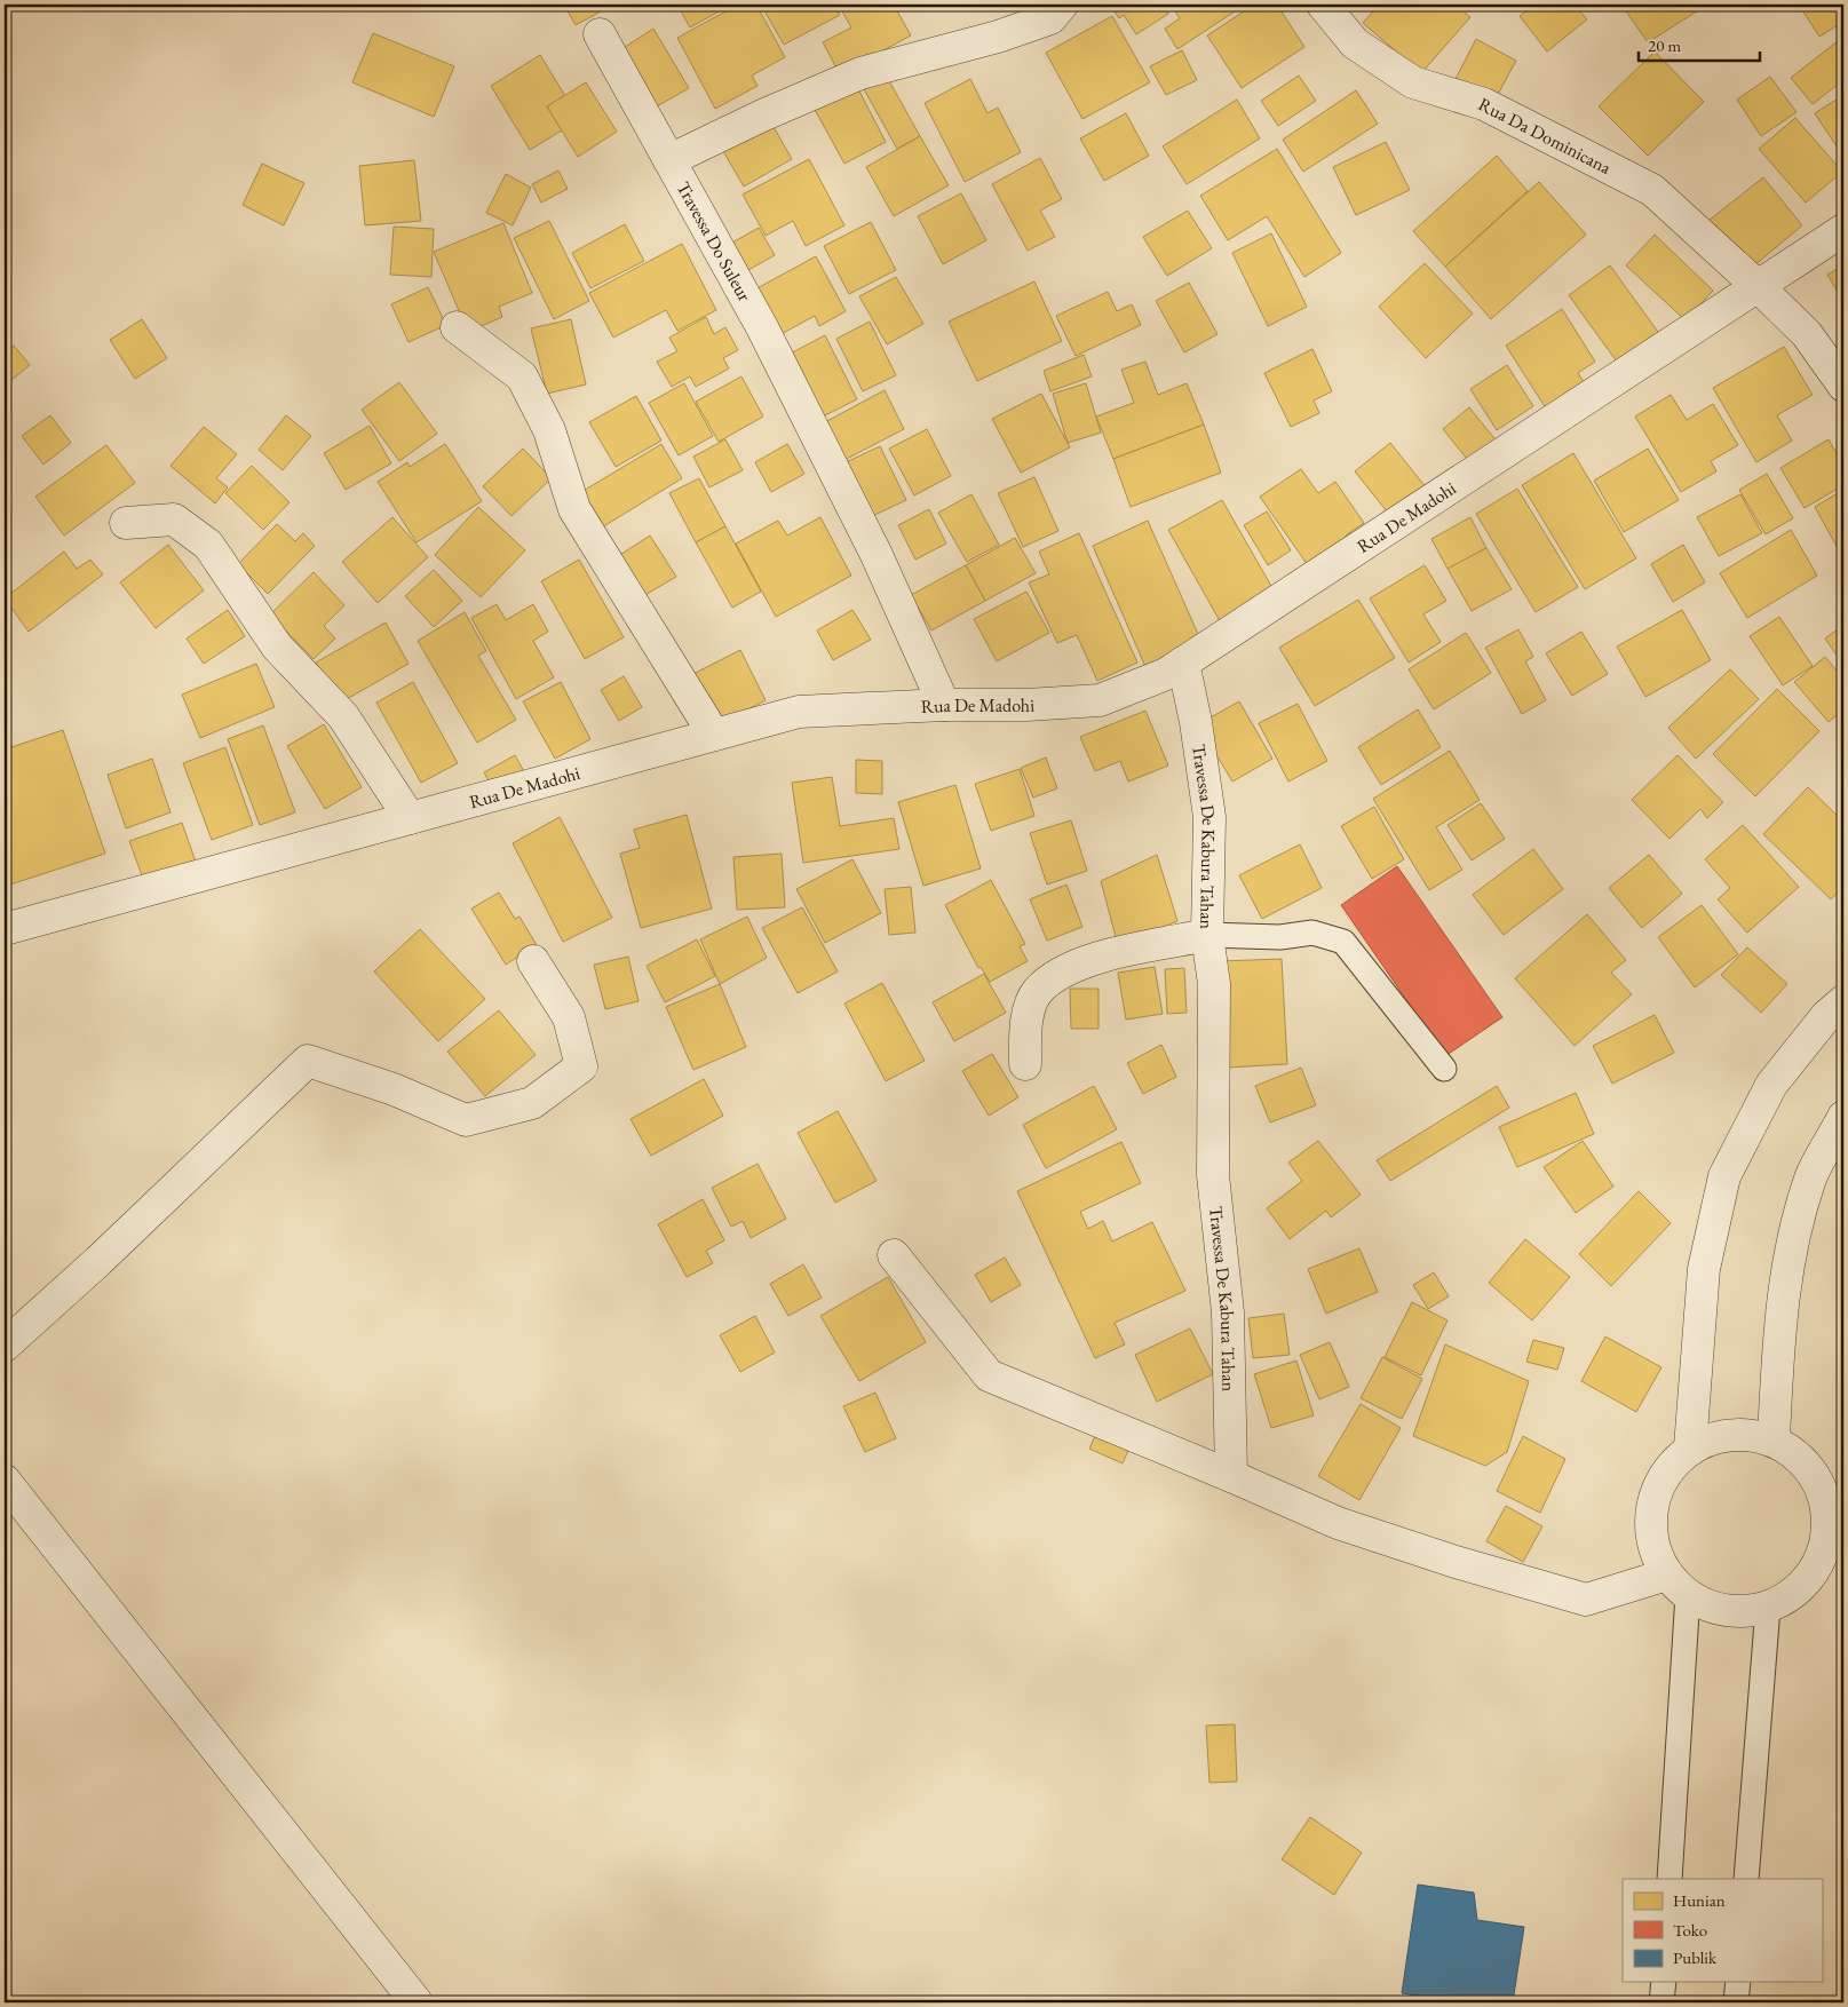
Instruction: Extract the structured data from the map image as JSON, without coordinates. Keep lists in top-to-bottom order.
{
  "streets": {
    "street": [
      "Rua Da Dominicana",
      "Travessa Do Suleur",
      "Rua De Madohi",
      "Travessa De Kabura Tahan"
    ]
  },
  "crossings": [
    ["Rua Da Dominicana", "Rua De Madohi"],
    ["Travessa Do Suleur", "Rua De Madohi"],
    ["Rua De Madohi", "Travessa De Kabura Tahan"]
  ],
  "legend": ["Hunian", "Toko", "Publik"],
  "scale_bar": "20 m"
}
